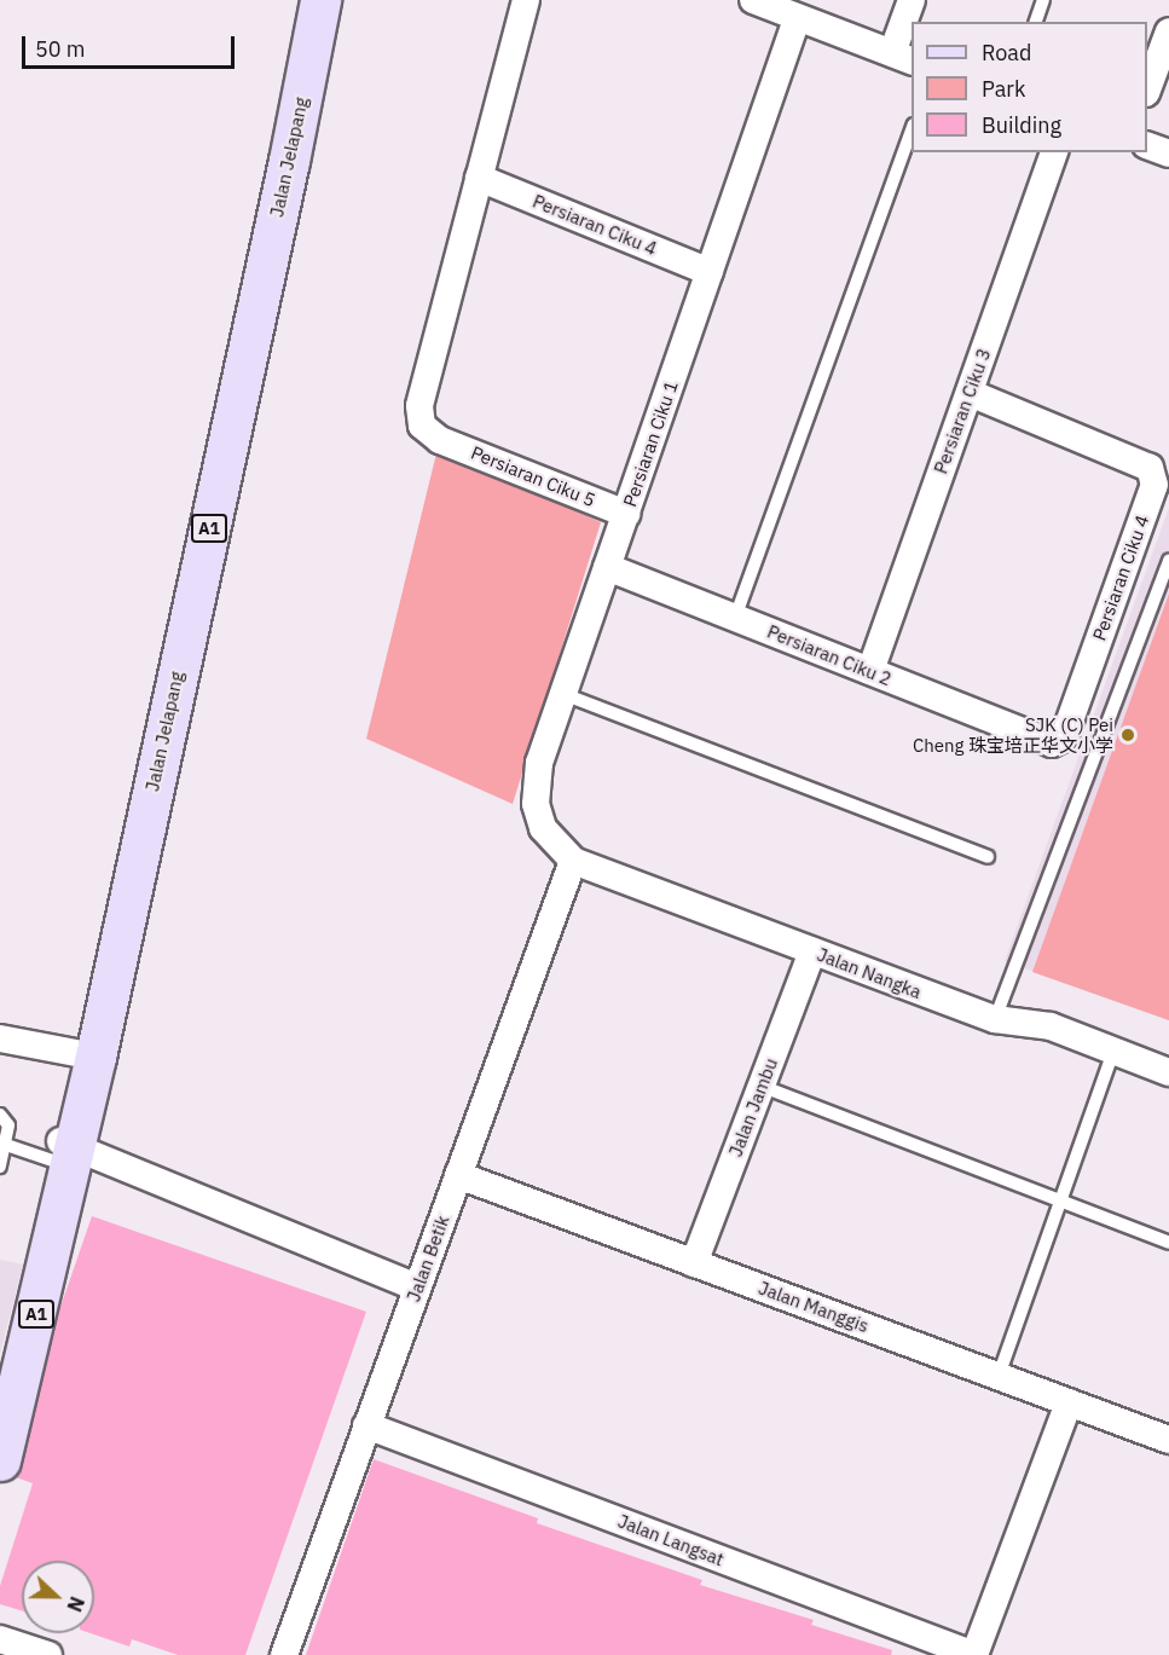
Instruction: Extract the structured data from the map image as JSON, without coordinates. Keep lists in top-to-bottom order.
{
  "streets": {
    "main road": ["Jalan Jelapang", "A1"],
    "street": [
      "Persiaran Ciku 4",
      "Persiaran Ciku 3",
      "Persiaran Ciku 1",
      "Persiaran Ciku 5",
      "Persiaran Ciku 2",
      "Jalan Nangka",
      "Jalan Jambu",
      "Jalan Betik",
      "Jalan Manggis",
      "Jalan Langsat"
    ]
  },
  "crossings": [
    ["Persiaran Ciku 4", "Persiaran Ciku 3"],
    ["Persiaran Ciku 4", "Persiaran Ciku 1"],
    ["Persiaran Ciku 4", "Persiaran Ciku 5"],
    ["Persiaran Ciku 4", "Persiaran Ciku 2"],
    ["Persiaran Ciku 3", "Persiaran Ciku 2"],
    ["Persiaran Ciku 1", "Persiaran Ciku 5"],
    ["Persiaran Ciku 1", "Persiaran Ciku 2"],
    ["Persiaran Ciku 1", "Jalan Nangka"],
    ["Persiaran Ciku 1", "Jalan Betik"],
    ["Jalan Nangka", "Jalan Jambu"],
    ["Jalan Nangka", "Jalan Betik"],
    ["Jalan Jambu", "Jalan Manggis"],
    ["Jalan Betik", "Jalan Manggis"],
    ["Jalan Betik", "Jalan Langsat"]
  ],
  "places": ["SJK (C) Pei Cheng 珠宝培正华文小学"],
  "legend": ["Road", "Park", "Building"],
  "scale_bar": "50 m",
  "north": "right"
}
